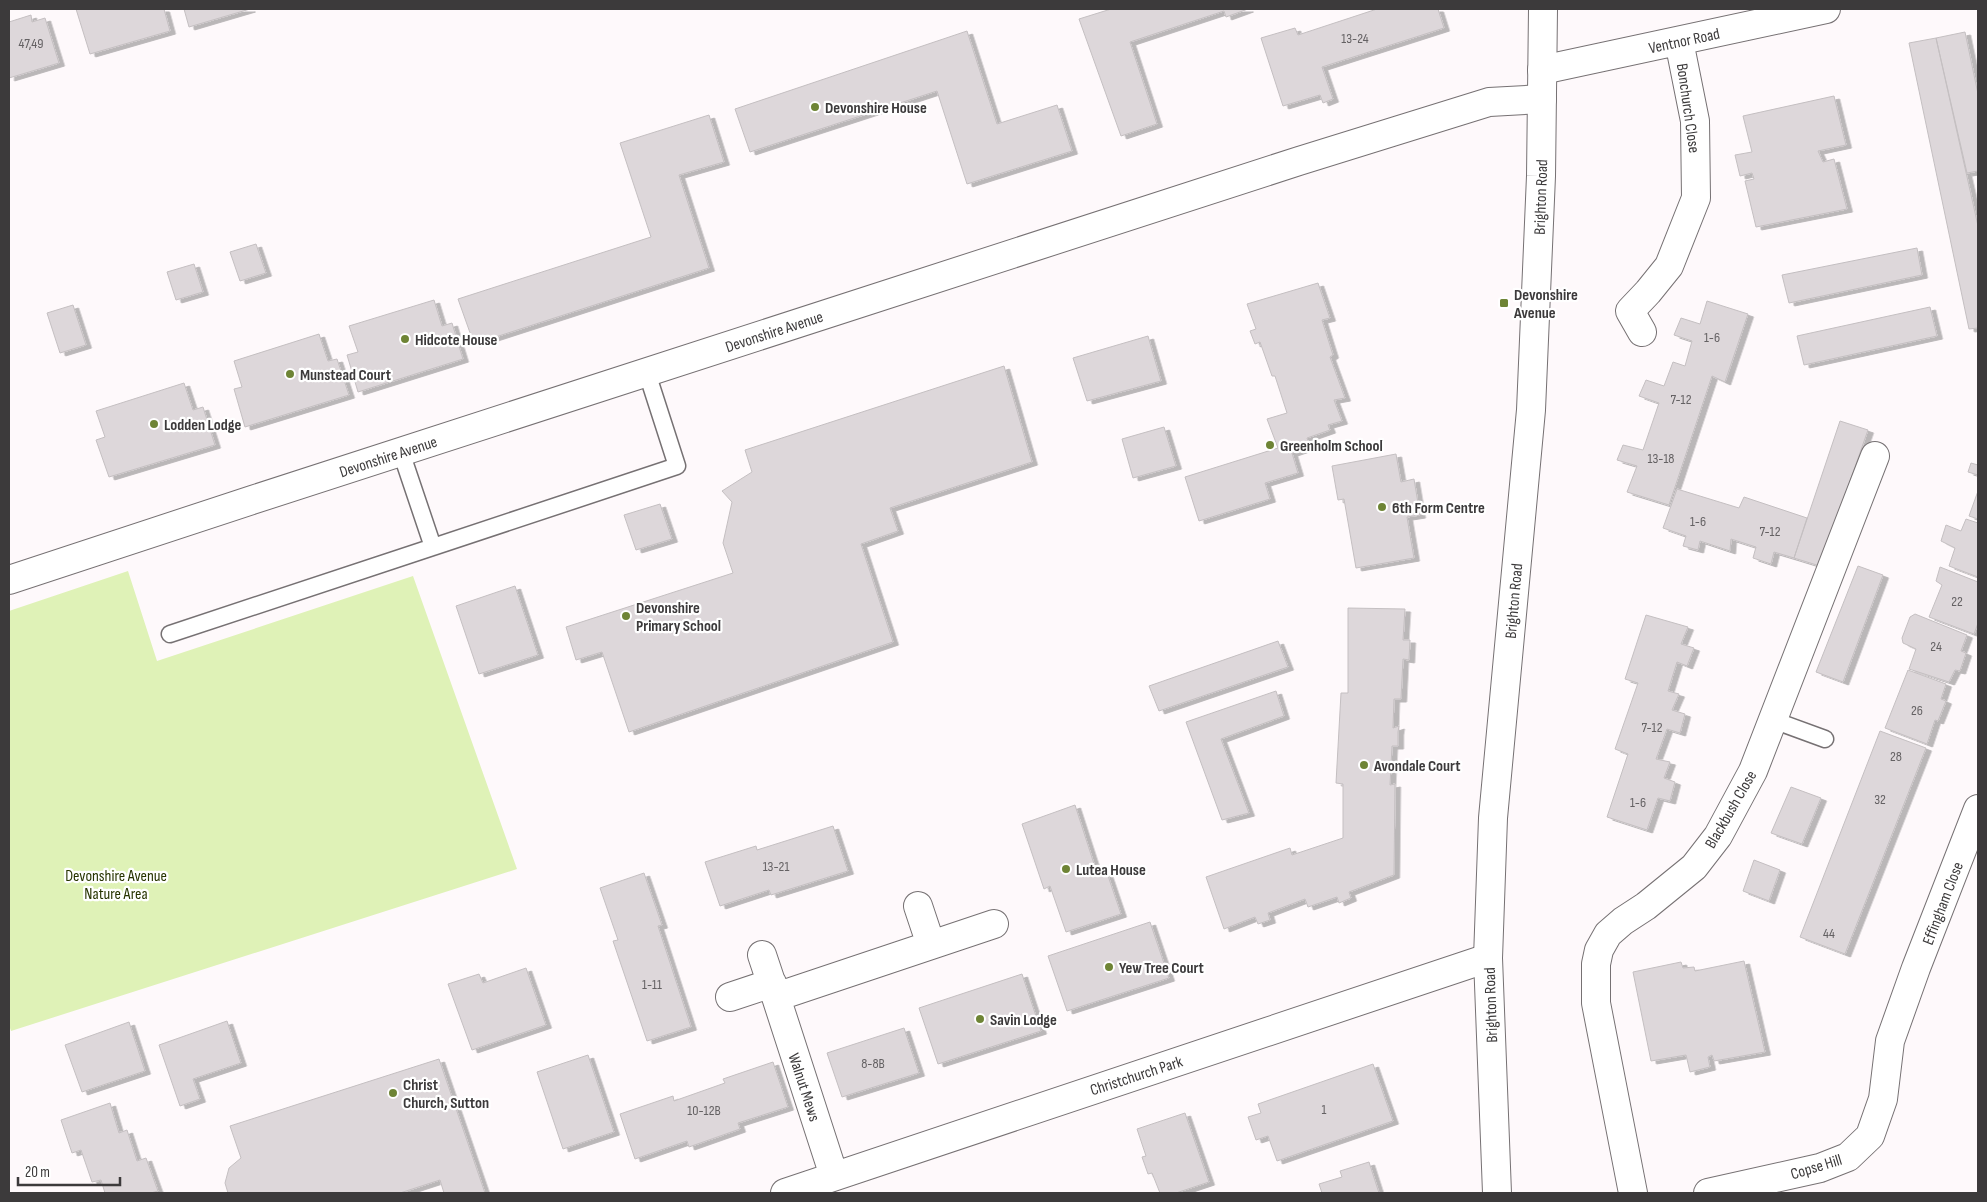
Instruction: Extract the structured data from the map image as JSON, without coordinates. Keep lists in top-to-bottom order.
{
  "streets": {
    "street": [
      "Ventnor Road",
      "Bonchurch Close",
      "Brighton Road",
      "Devonshire Avenue",
      "Blackbush Close",
      "Effingham Close",
      "Christchurch Park",
      "Walnut Mews",
      "Copse Hill"
    ]
  },
  "crossings": [
    ["Ventnor Road", "Bonchurch Close"],
    ["Ventnor Road", "Brighton Road"],
    ["Brighton Road", "Devonshire Avenue"],
    ["Brighton Road", "Christchurch Park"],
    ["Effingham Close", "Copse Hill"],
    ["Christchurch Park", "Walnut Mews"]
  ],
  "parks": ["Devonshire Avenue Nature Area"],
  "places": {
    "other": [
      "Devonshire House",
      "Hidcote House",
      "Munstead Court",
      "Lodden Lodge",
      "Greenholm School",
      "6th Form Centre",
      "Devonshire Primary School",
      "Avondale Court",
      "Lutea House",
      "Yew Tree Court",
      "Savin Lodge",
      "Christ Church, Sutton"
    ],
    "transit": ["Devonshire Avenue"]
  },
  "house_numbers": [
    "13-24",
    "47,49",
    "1-6",
    "7-12",
    "13-18",
    "1-6",
    "7-12",
    "22",
    "24",
    "26",
    "7-12",
    "28",
    "32",
    "1-6",
    "13-21",
    "44",
    "1-11",
    "8-8B",
    "1",
    "10-12B"
  ],
  "scale_bar": "20 m"
}
